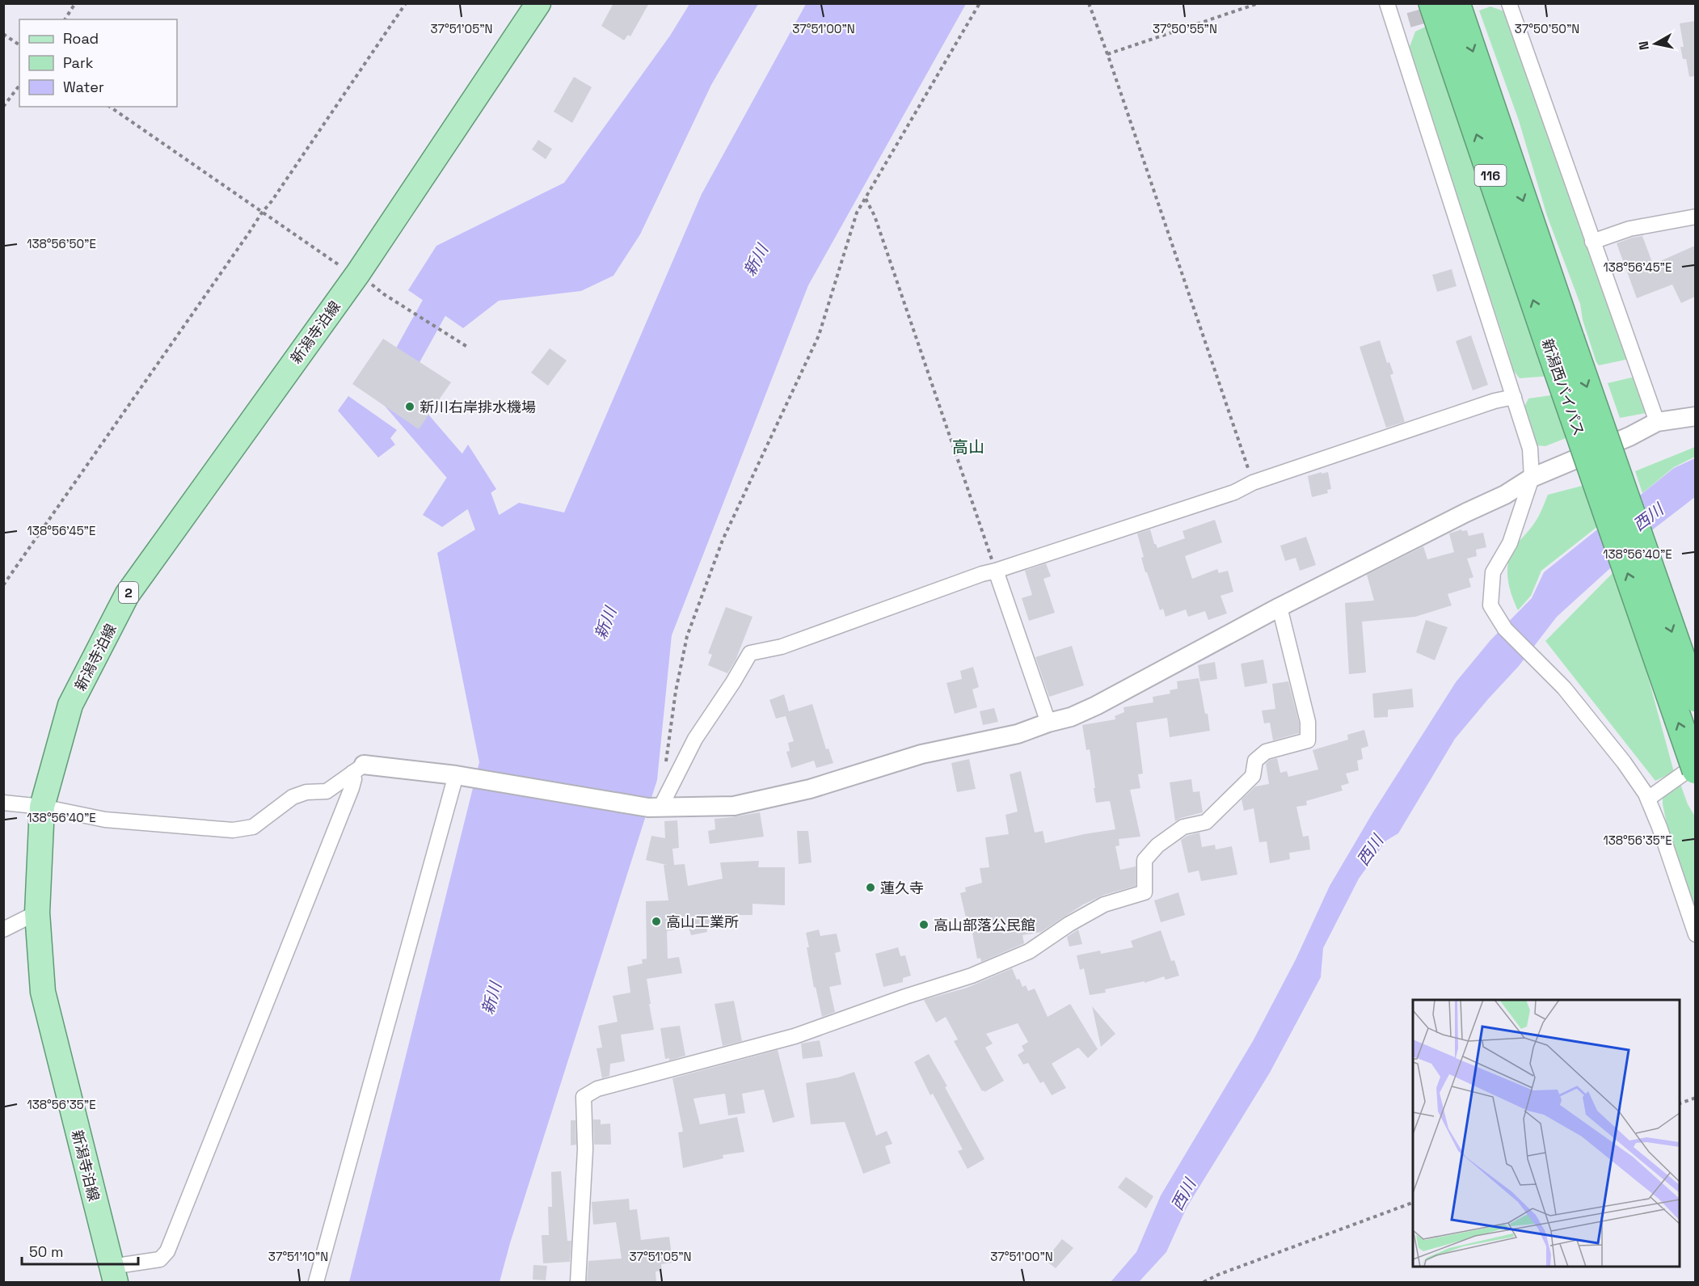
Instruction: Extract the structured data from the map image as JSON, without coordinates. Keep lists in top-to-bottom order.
{
  "streets": {
    "highway": ["116", "新潟西バイパス"],
    "main road": ["新潟寺泊線", "2"]
  },
  "districts": ["高山"],
  "water": ["新川", "西川"],
  "places": [
    "新川右岸排水機場",
    "蓮久寺",
    "高山工業所",
    "高山部落公民館"
  ],
  "legend": ["Road", "Park", "Water"],
  "scale_bar": "50 m",
  "north": "left",
  "coordinates": [
    "37°50'50\"N",
    "37°51'05\"N",
    "37°51'00\"N",
    "37°50'55\"N",
    "138°56'50\"E",
    "138°56'45\"E",
    "138°56'40\"E",
    "138°56'35\"E",
    "37°51'10\"N"
  ]
}
